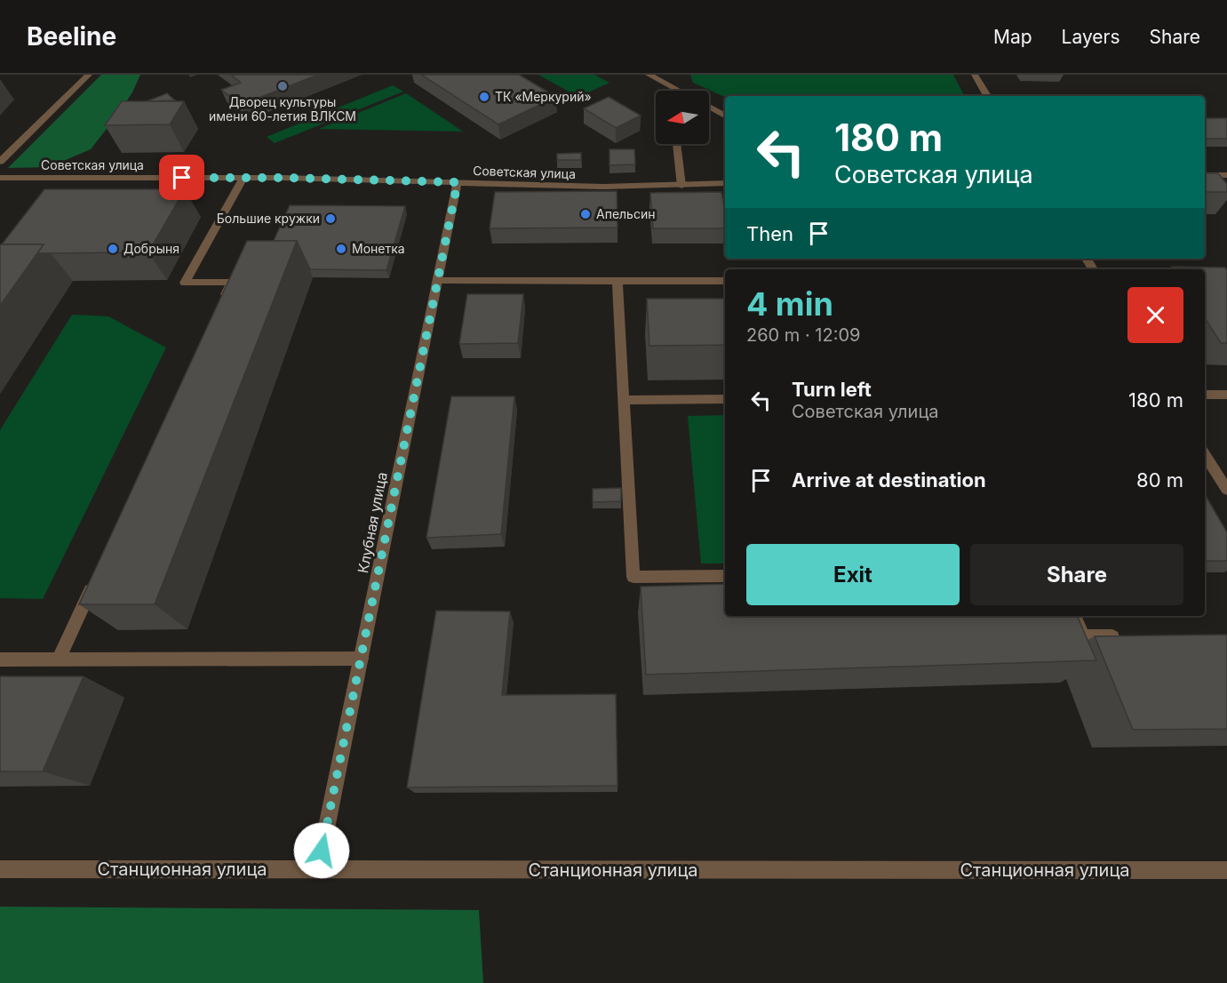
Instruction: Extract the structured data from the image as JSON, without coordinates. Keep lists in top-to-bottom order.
{
  "streets": {
    "street": ["Советская улица", "Клубная улица", "Станционная улица"]
  },
  "crossings": [
    ["Советская улица", "Клубная улица"],
    ["Клубная улица", "Станционная улица"]
  ],
  "places": [
    "Дворец культуры имени 60-летия ВЛКСМ",
    "ТК «Меркурий»",
    "Апельсин",
    "Большие кружки",
    "Добрыня",
    "Монетка"
  ],
  "north": "left",
  "page": {
    "header": "Beeline",
    "nav": ["Map", "Layers", "Share"],
    "turn": ["180 m", "Советская улица"],
    "then": "Then",
    "heading": ["4 min", "260 m · 12:09"],
    "list": [
      {
        "name": "Turn left",
        "note": "Советская улица",
        "value": "180 m"
      },
      {
        "name": "Arrive at destination",
        "value": "80 m"
      }
    ],
    "buttons": ["Exit", "Share"]
  }
}
